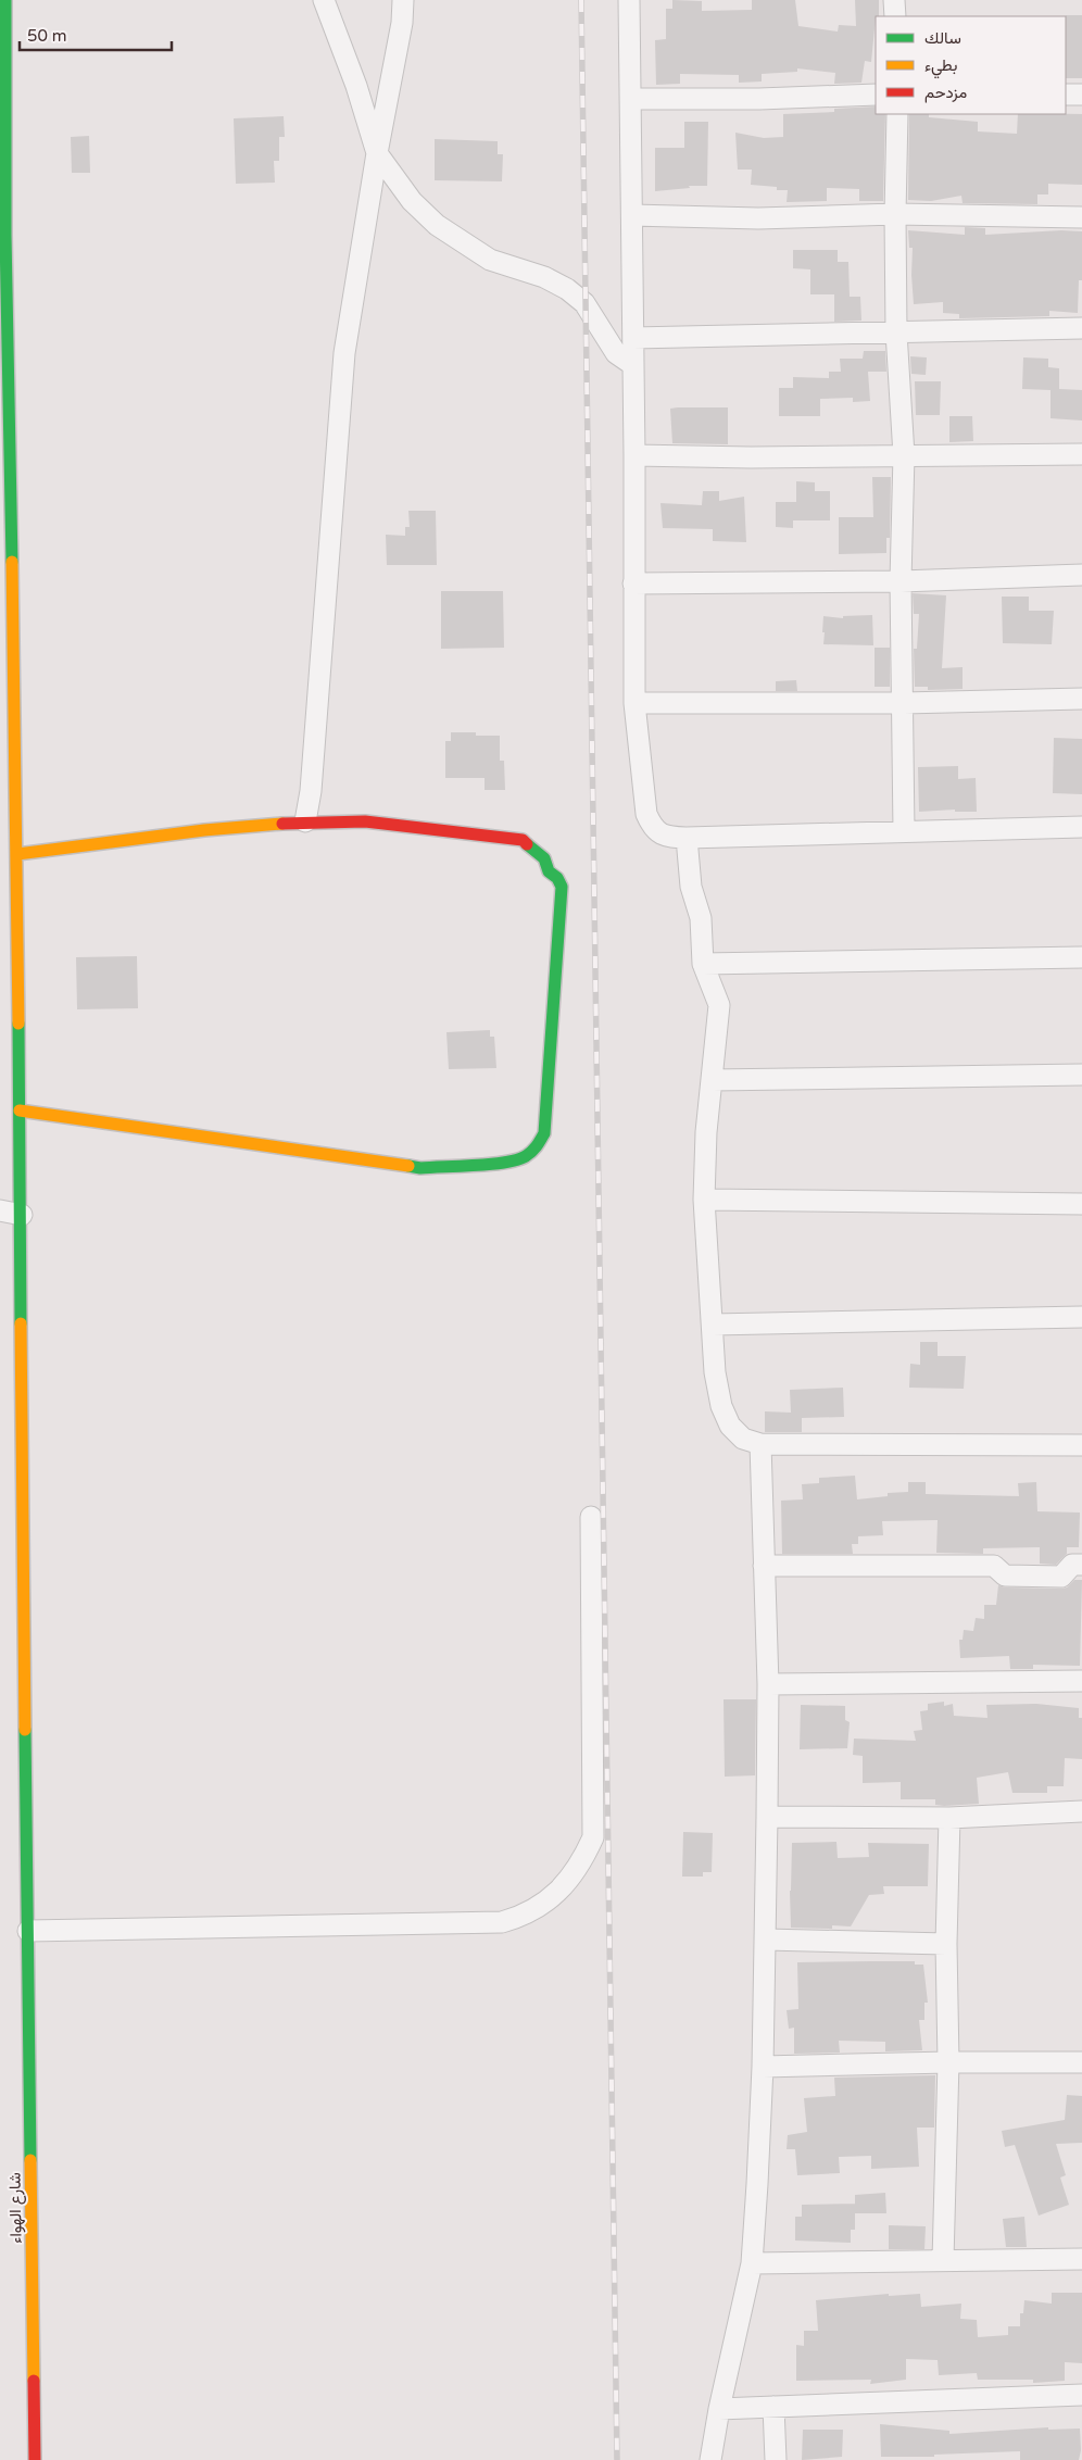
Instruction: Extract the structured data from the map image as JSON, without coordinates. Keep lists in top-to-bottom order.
{
  "streets": {
    "main road": ["شارع الهواء"]
  },
  "legend": ["سالك", "بطيء", "مزدحم"],
  "scale_bar": "50 m"
}
